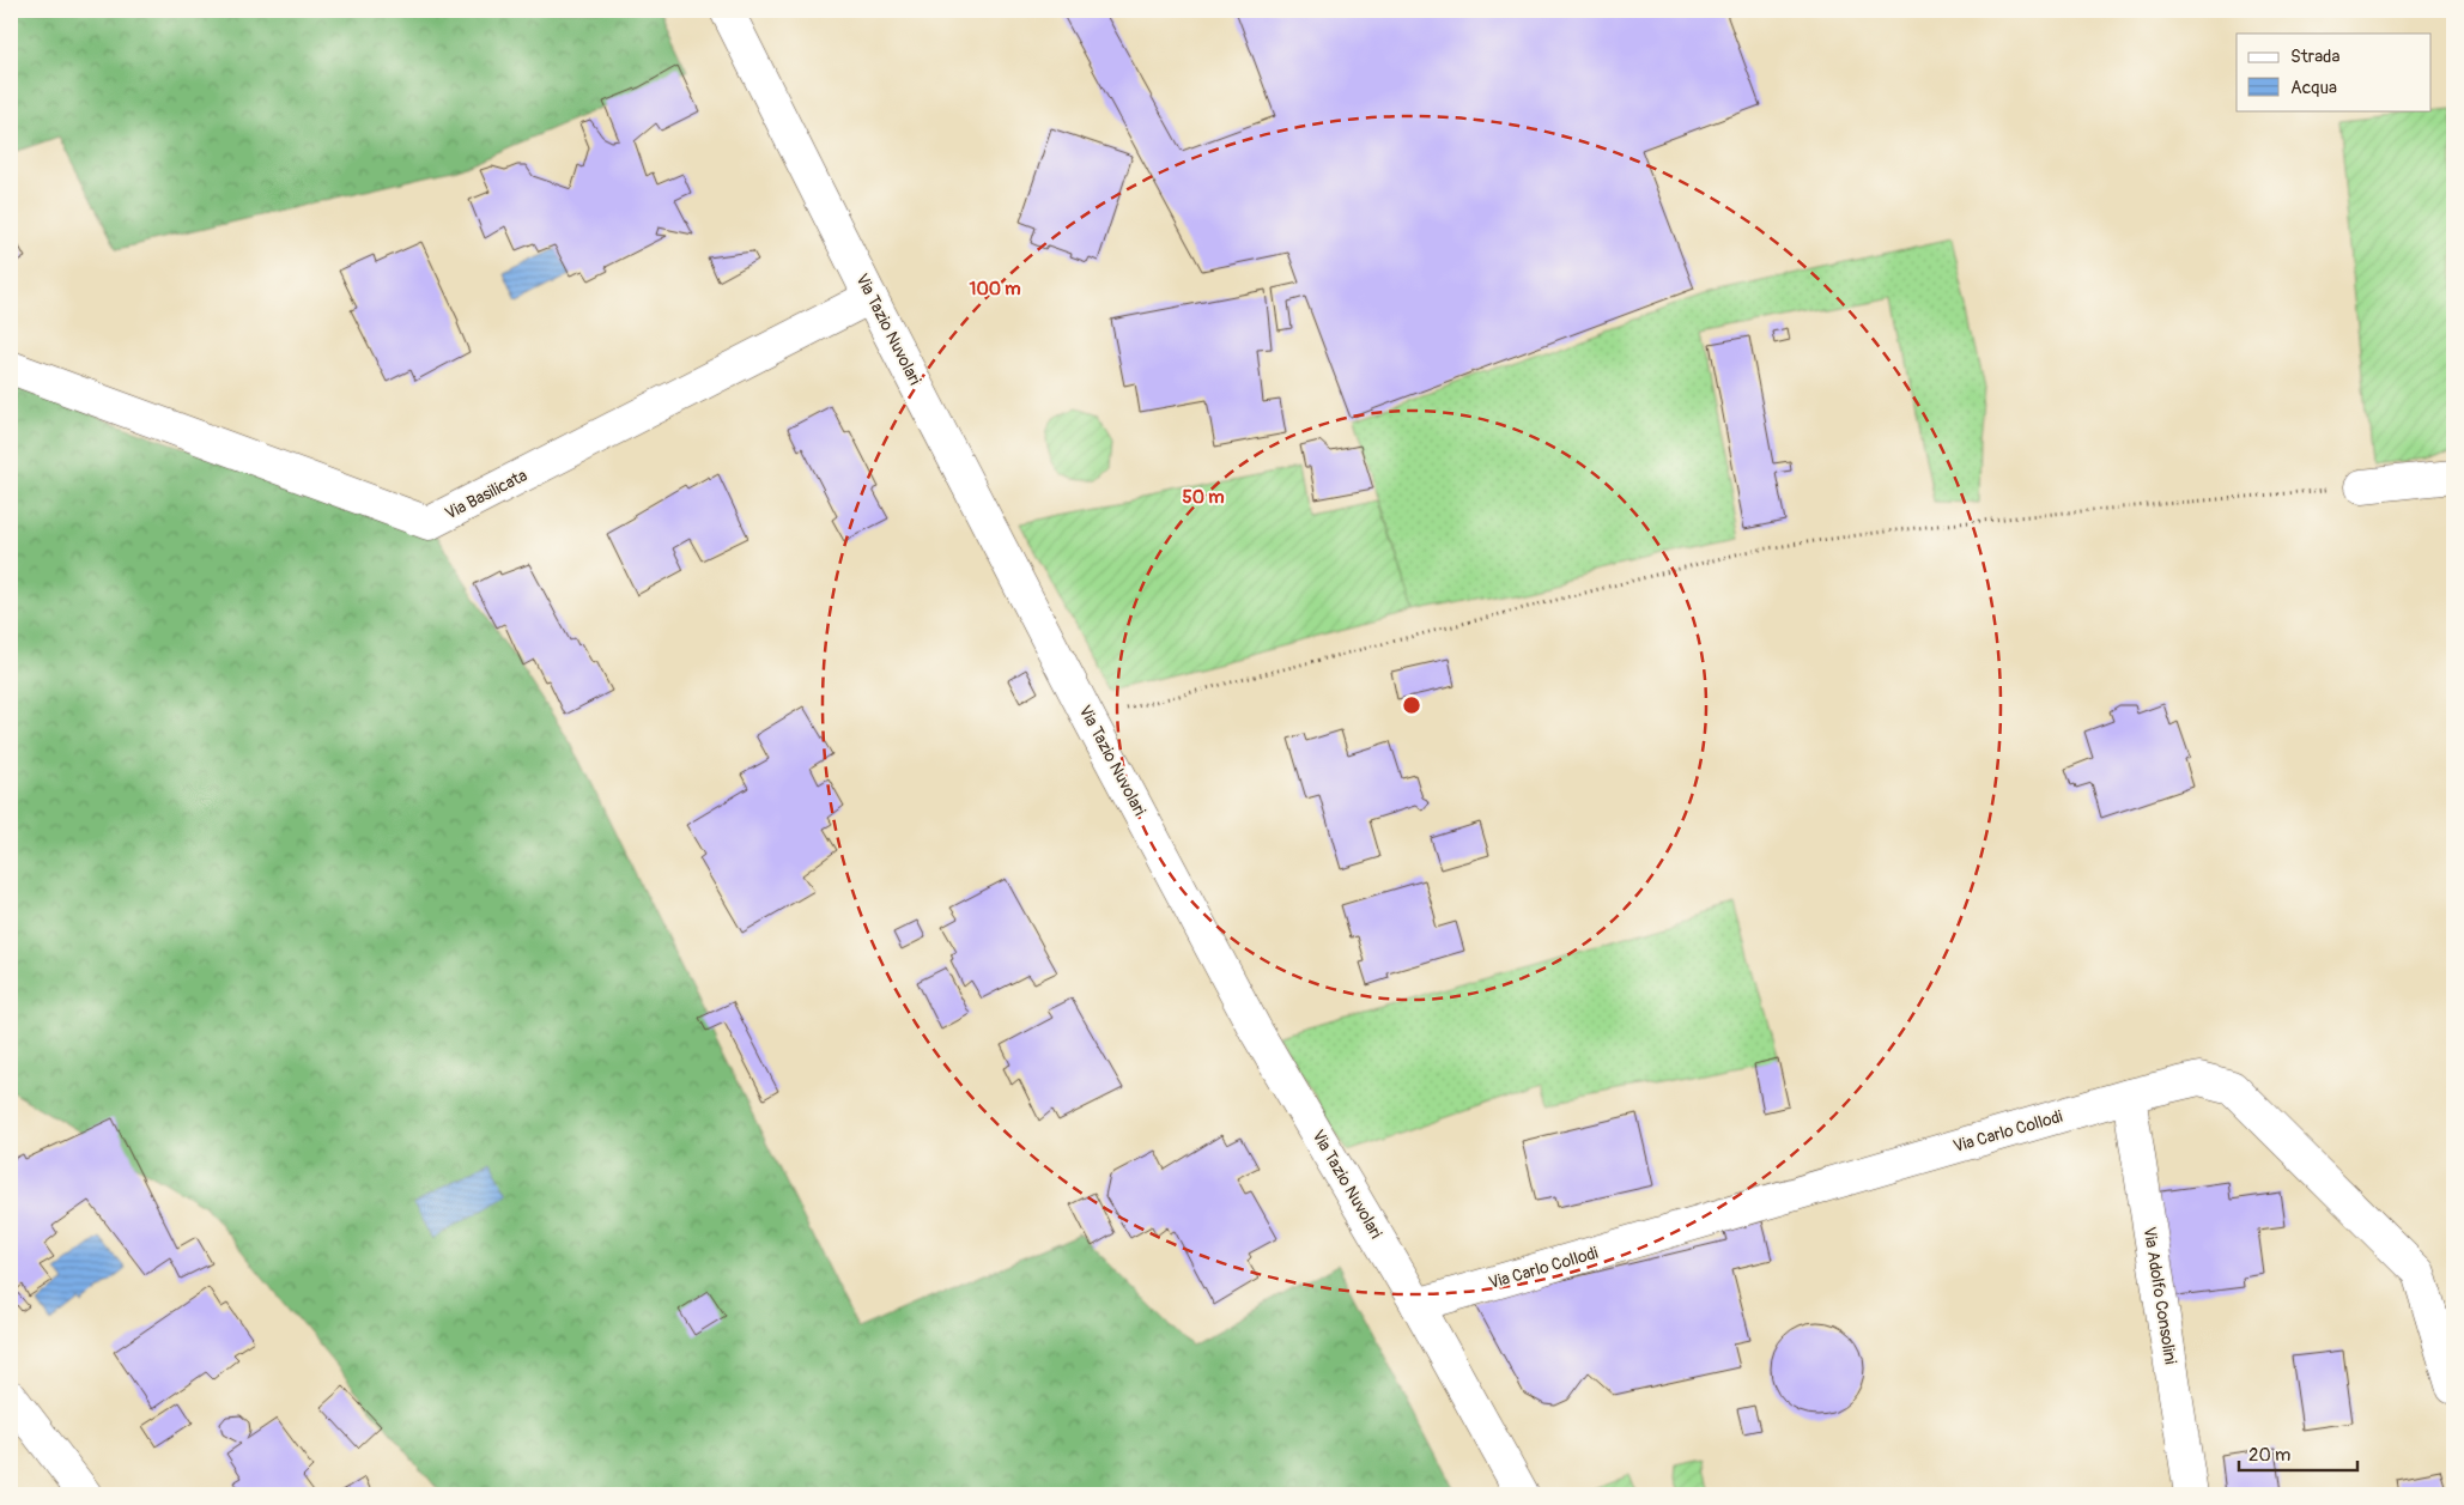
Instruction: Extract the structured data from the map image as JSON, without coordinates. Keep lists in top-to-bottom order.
{
  "streets": {
    "street": [
      "Via Tazio Nuvolari",
      "Via Basilicata",
      "Via Carlo Collodi",
      "Via Adolfo Consolini"
    ]
  },
  "crossings": [
    ["Via Tazio Nuvolari", "Via Basilicata"],
    ["Via Tazio Nuvolari", "Via Carlo Collodi"],
    ["Via Carlo Collodi", "Via Adolfo Consolini"]
  ],
  "legend": ["Strada", "Acqua"],
  "scale_bar": "20 m",
  "rings": ["100 m", "50 m"]
}
